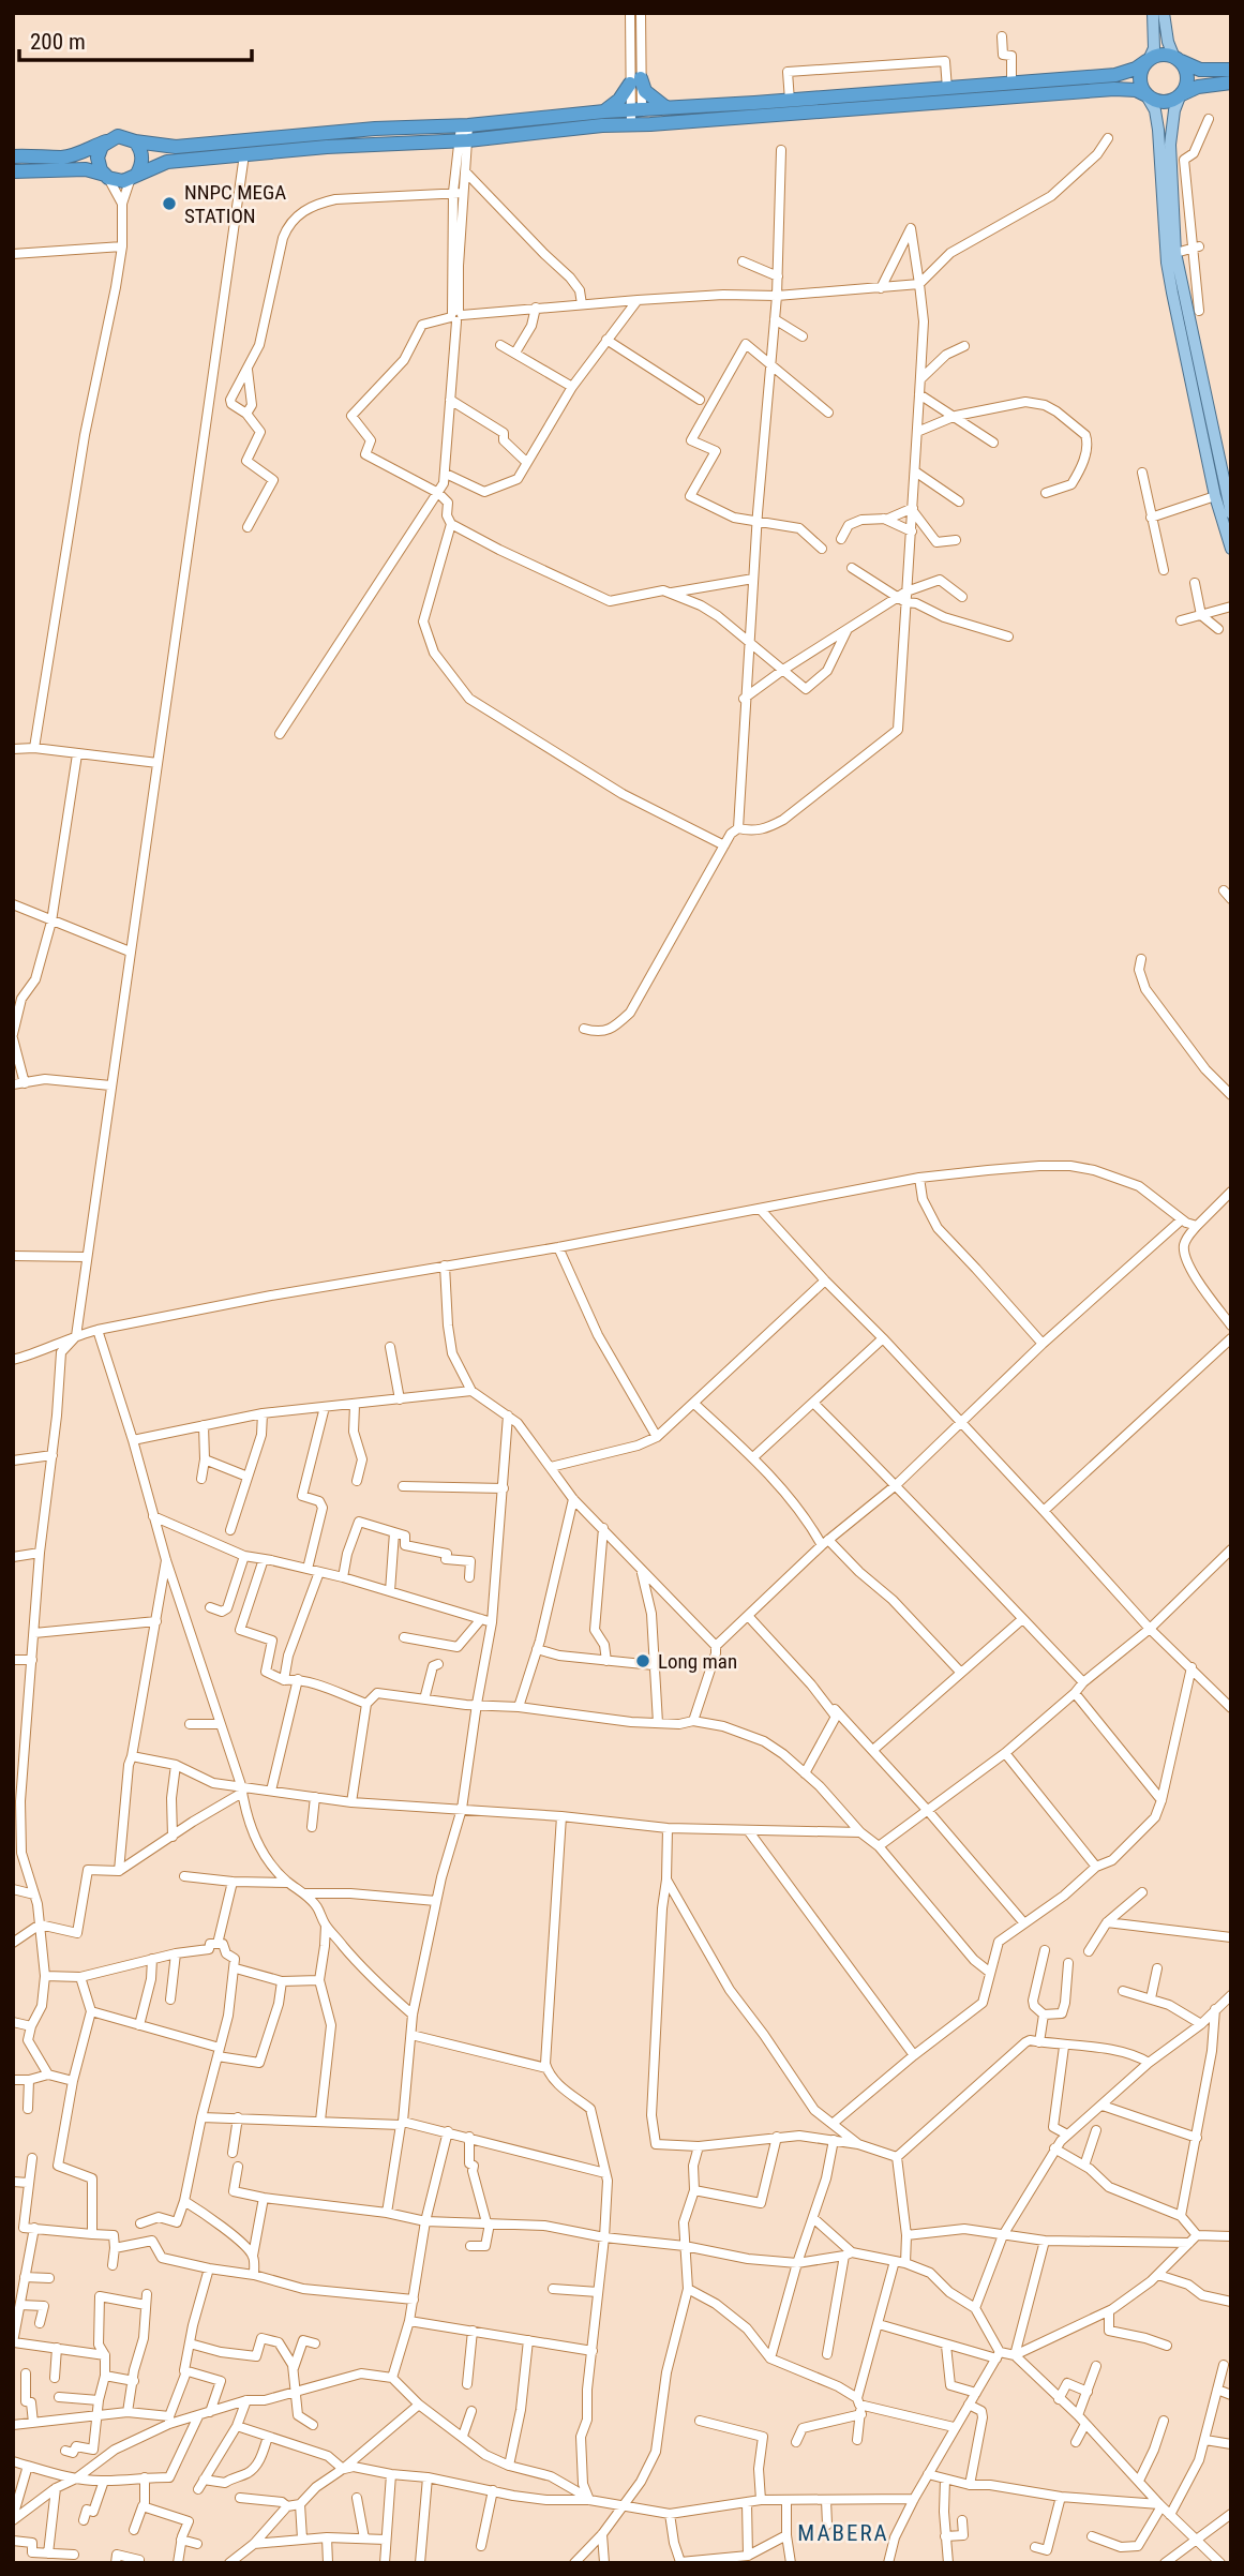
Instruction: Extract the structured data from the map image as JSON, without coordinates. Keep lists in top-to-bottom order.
{
  "districts": ["MABERA"],
  "places": ["NNPC MEGA STATION", "Long man"],
  "scale_bar": "200 m"
}
